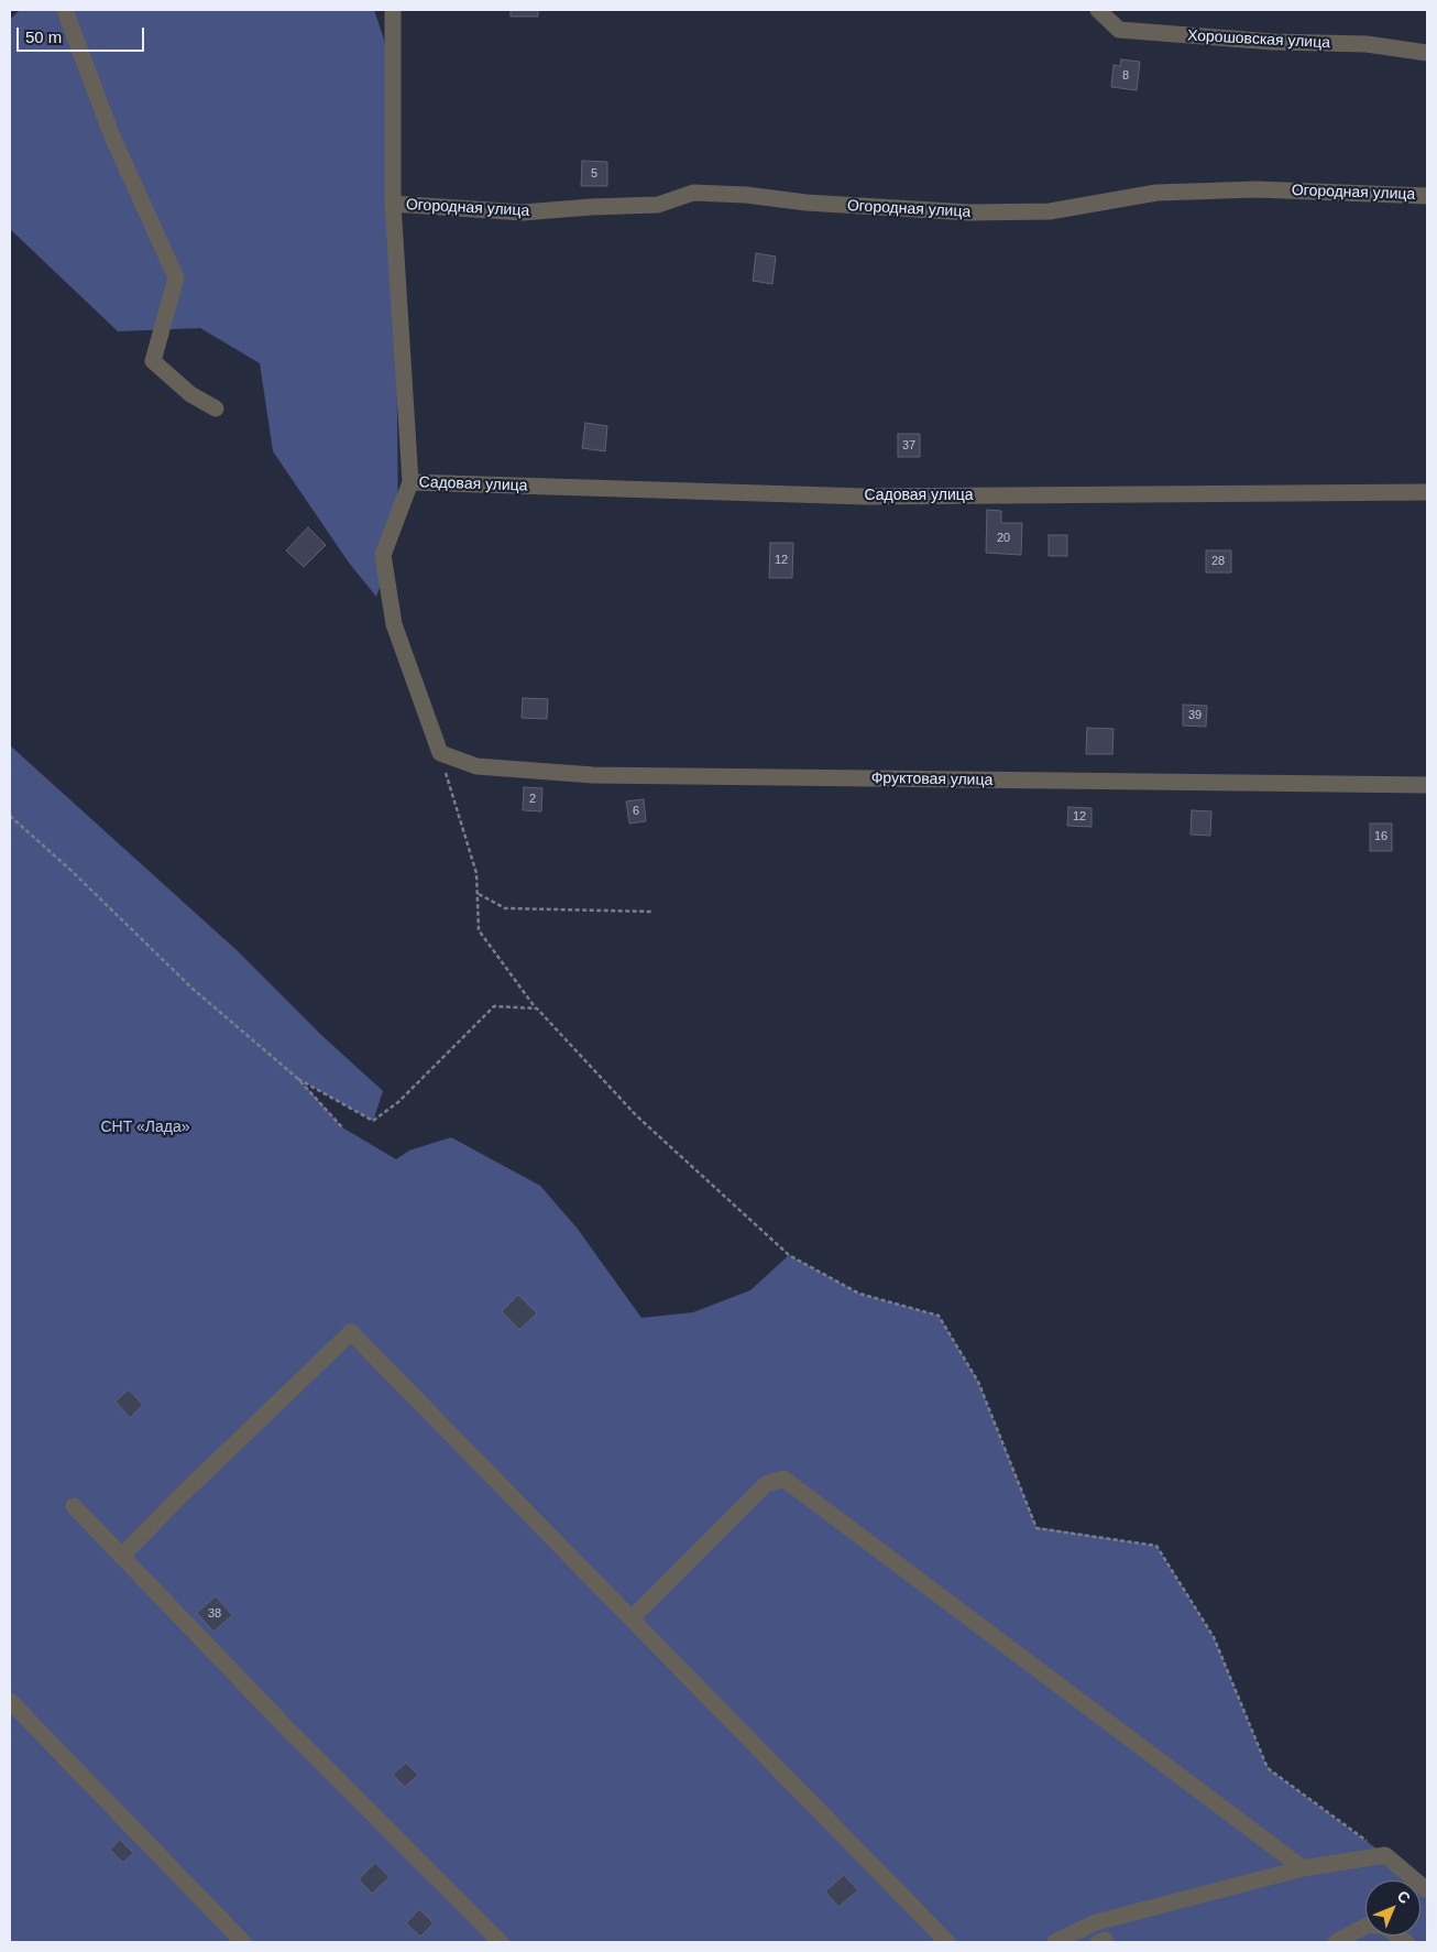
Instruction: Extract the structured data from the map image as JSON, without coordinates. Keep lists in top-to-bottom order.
{
  "streets": {
    "street": [
      "Хорошовская улица",
      "Огородная улица",
      "Садовая улица",
      "Фруктовая улица"
    ]
  },
  "parks": ["СНТ «Лада»"],
  "house_numbers": [
    "8",
    "5",
    "37",
    "20",
    "12",
    "28",
    "39",
    "2",
    "6",
    "12",
    "16",
    "38"
  ],
  "scale_bar": "50 m",
  "north": "top right"
}
